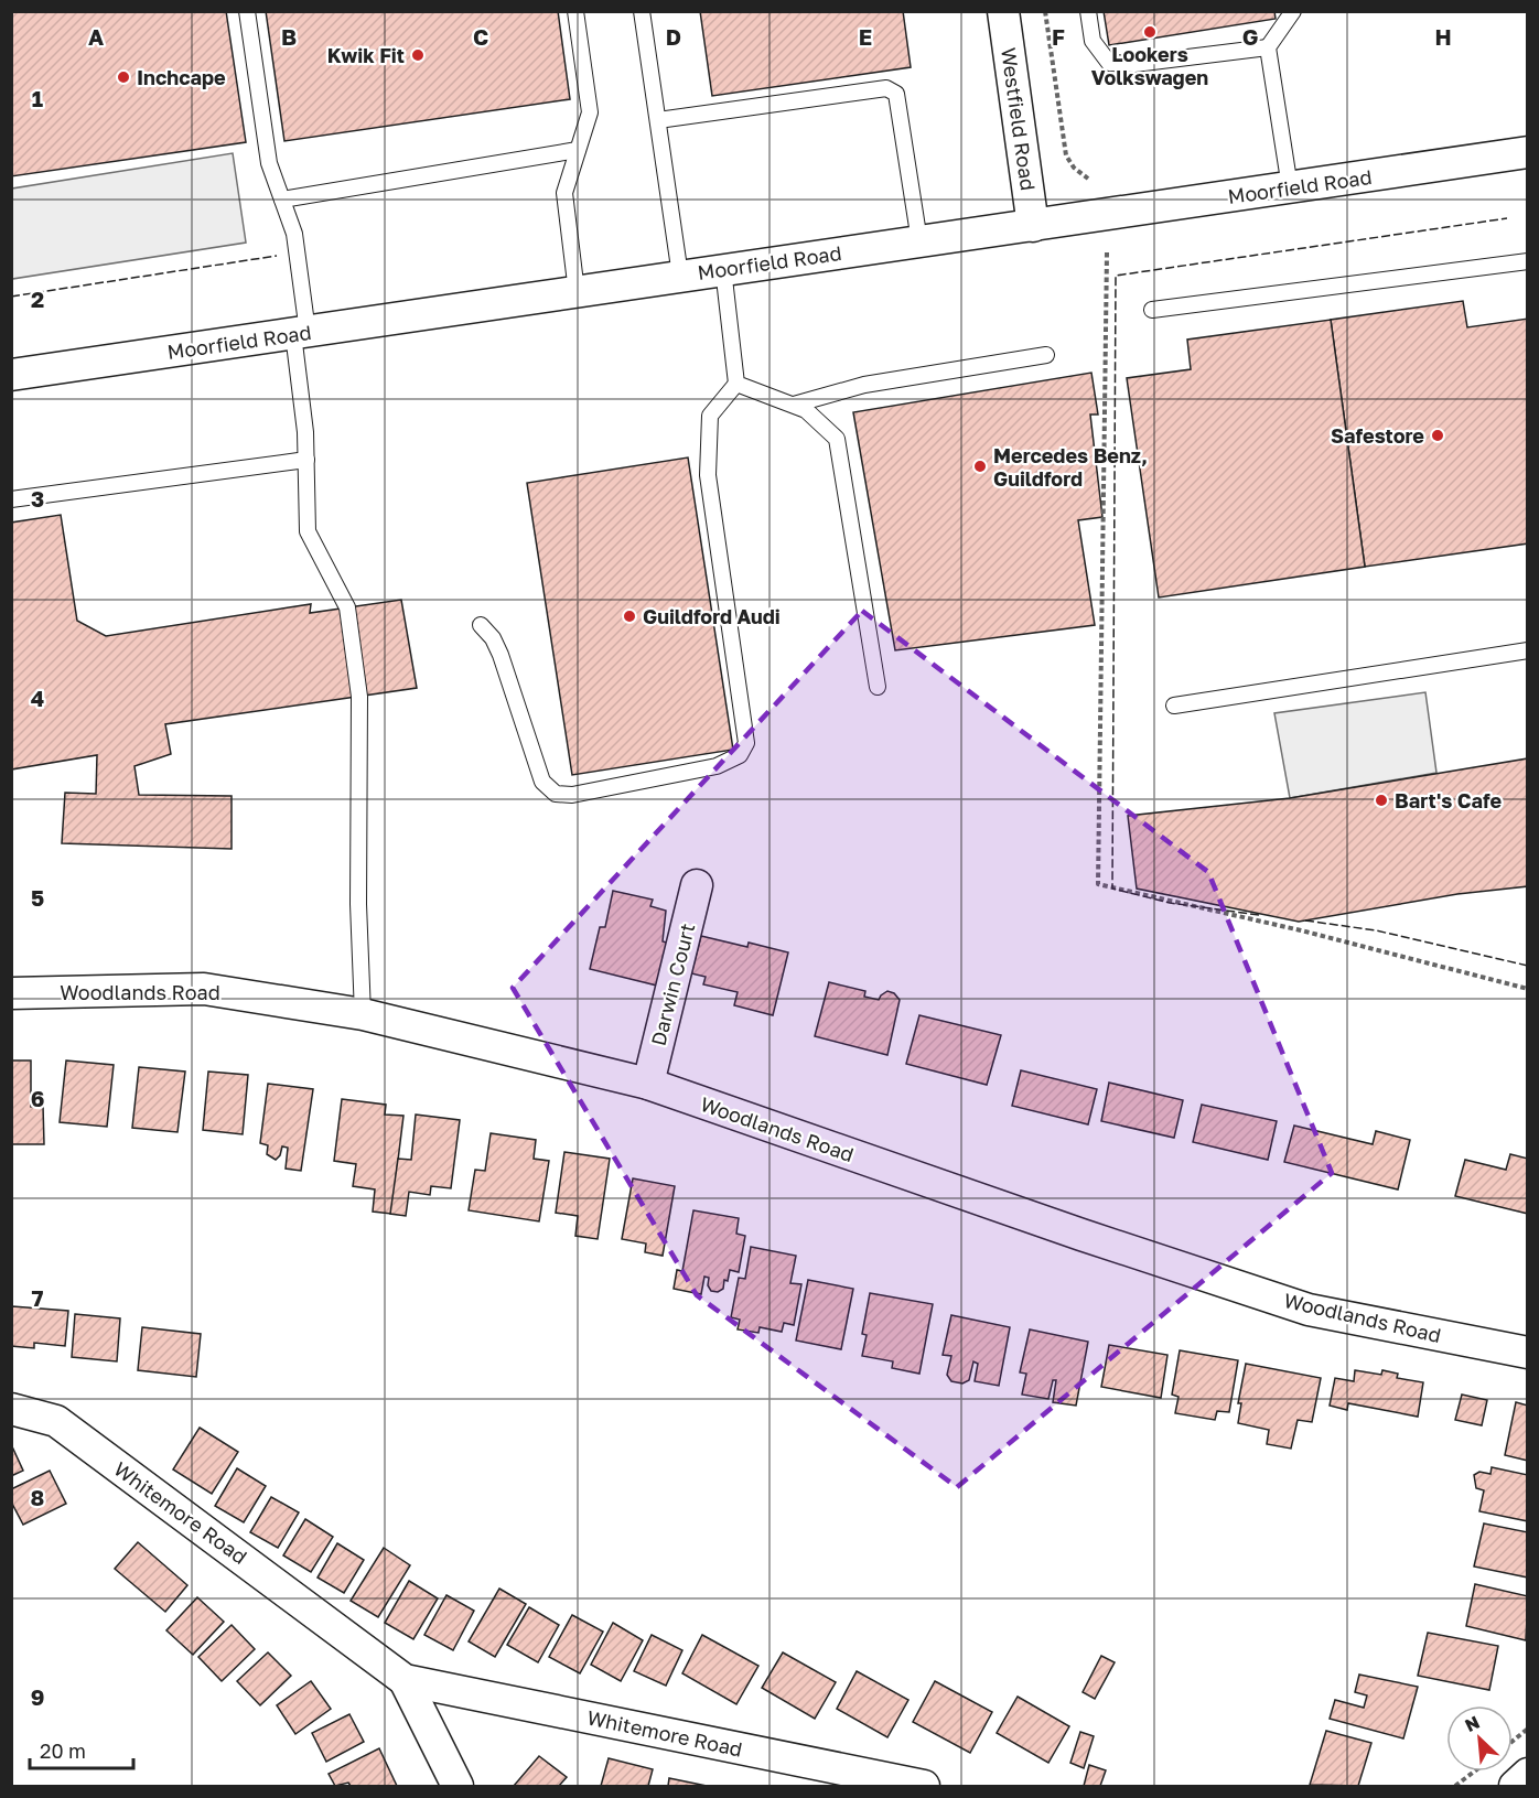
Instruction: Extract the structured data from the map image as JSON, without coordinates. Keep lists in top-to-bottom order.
{
  "streets": {
    "street": [
      "Westfield Road",
      "Moorfield Road",
      "Darwin Court",
      "Woodlands Road",
      "Whitemore Road"
    ]
  },
  "crossings": [
    ["Westfield Road", "Moorfield Road"],
    ["Darwin Court", "Woodlands Road"]
  ],
  "places": [
    "Lookers Volkswagen",
    "Kwik Fit",
    "Inchcape",
    "Safestore",
    "Mercedes Benz, Guildford",
    "Guildford Audi",
    "Bart's Cafe"
  ],
  "scale_bar": "20 m",
  "north": "top left",
  "grid": {
    "columns": [
      "A",
      "B",
      "C",
      "D",
      "E",
      "F",
      "G",
      "H"
    ],
    "rows": [
      "1",
      "2",
      "3",
      "4",
      "5",
      "6",
      "7",
      "8",
      "9"
    ]
  }
}
